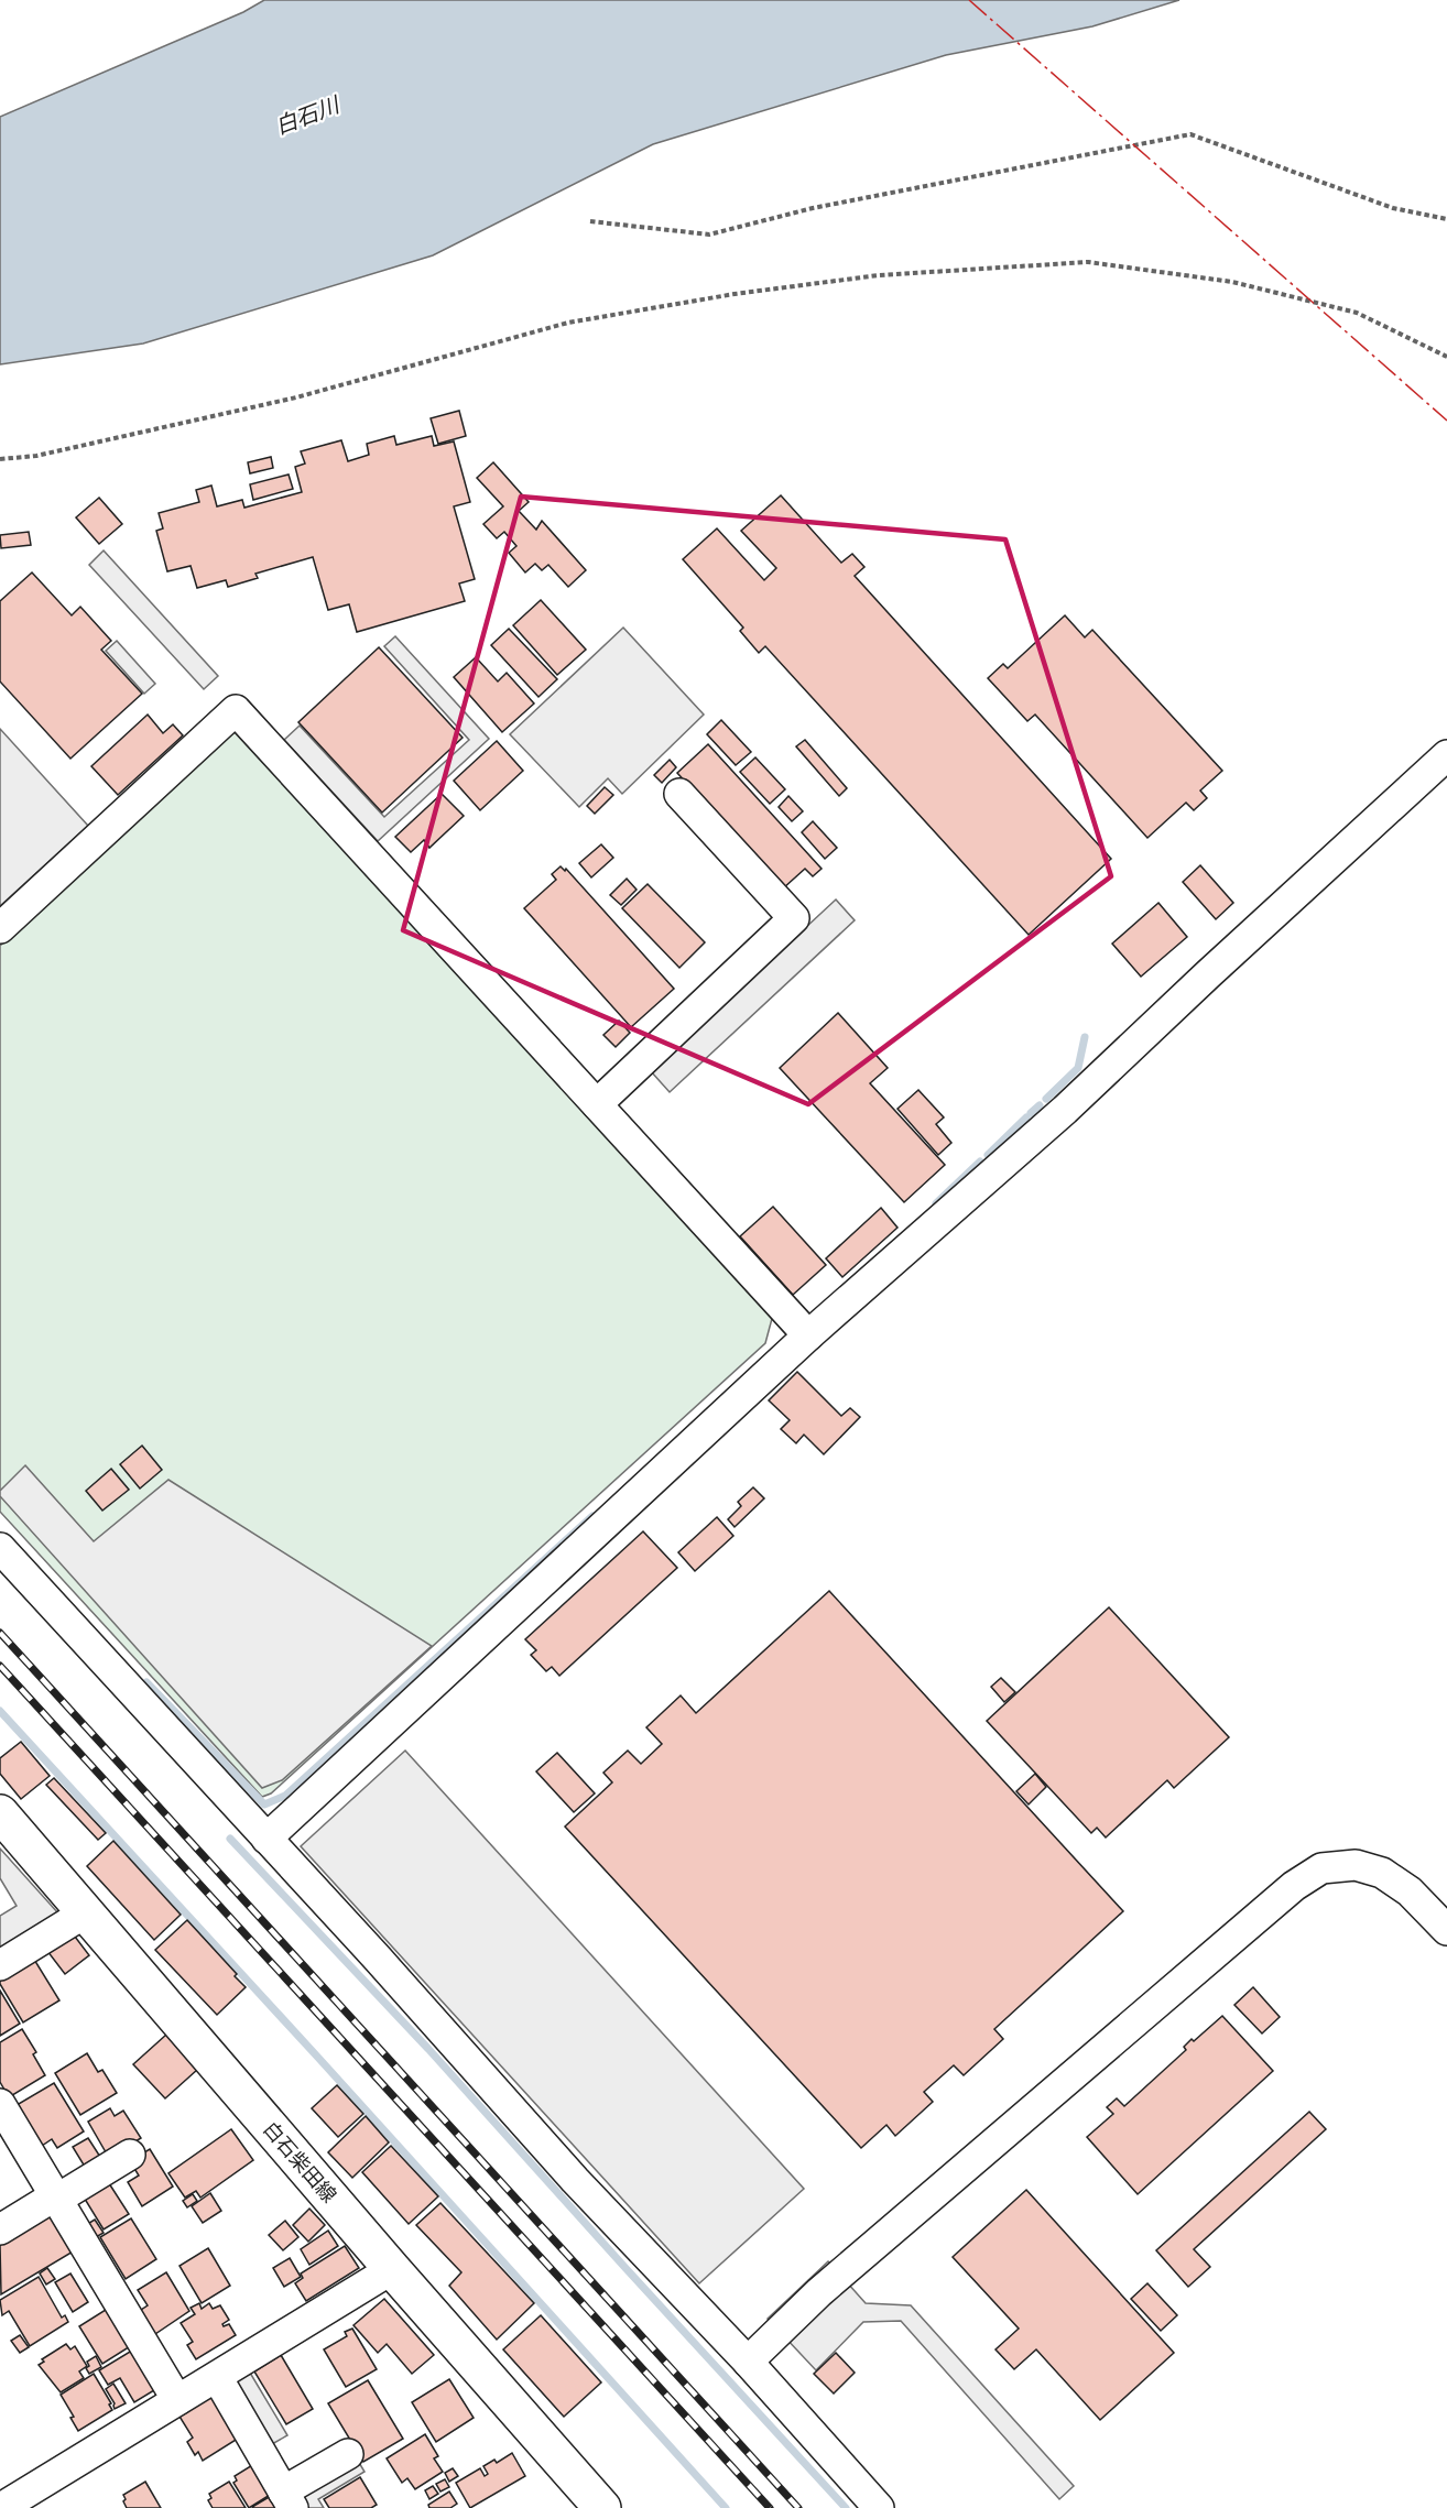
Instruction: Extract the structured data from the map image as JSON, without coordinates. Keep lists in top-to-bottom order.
{
  "streets": {
    "main road": ["白石柴田線"]
  },
  "water": ["白石川"]
}
